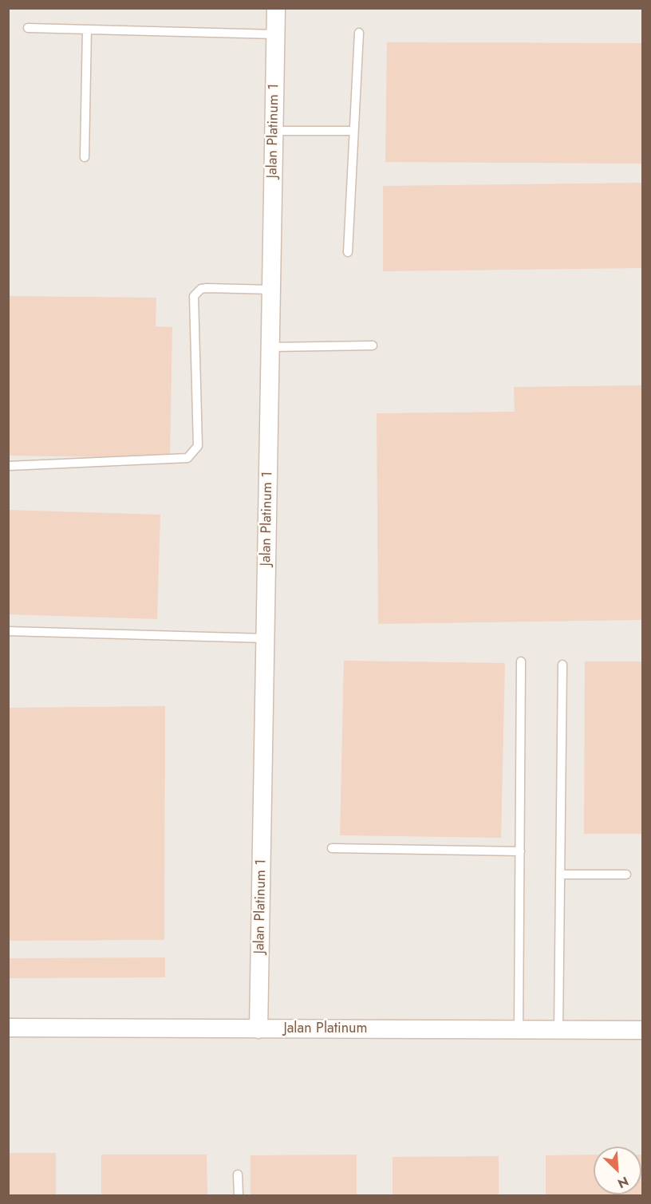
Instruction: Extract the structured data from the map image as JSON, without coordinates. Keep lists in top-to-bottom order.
{
  "streets": {
    "street": ["Jalan Platinum 1", "Jalan Platinum"]
  },
  "crossings": [
    ["Jalan Platinum 1", "Jalan Platinum"]
  ],
  "north": "bottom right"
}
